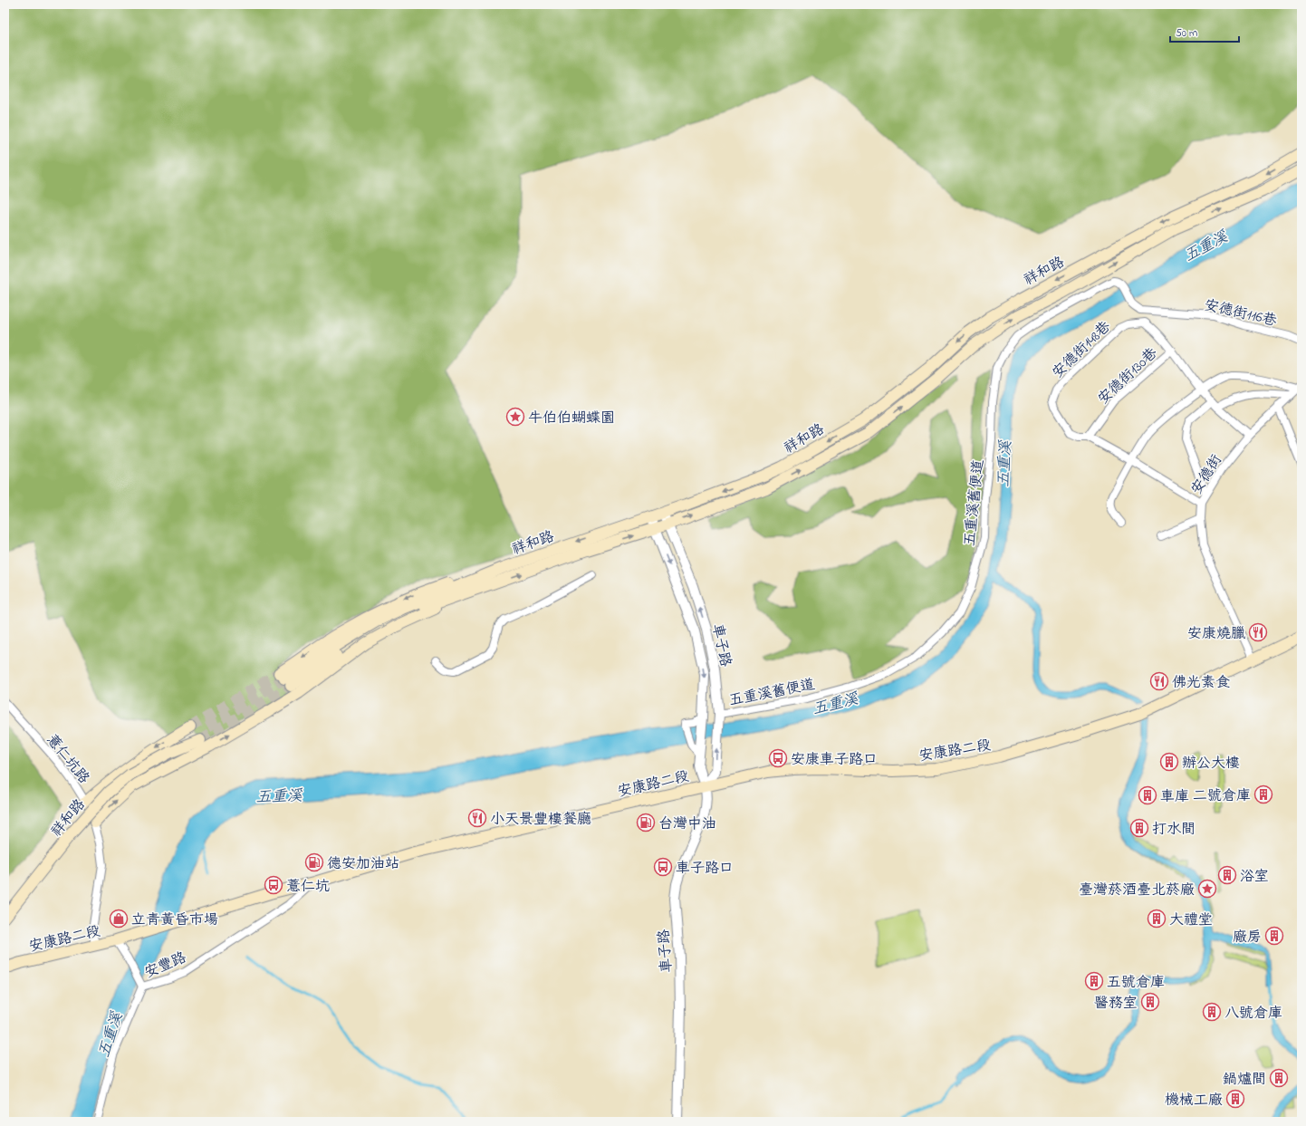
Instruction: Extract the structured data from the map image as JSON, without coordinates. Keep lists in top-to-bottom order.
{
  "streets": {
    "main road": ["祥和路", "安康路二段"],
    "street": [
      "安德街116巷",
      "安德街148巷",
      "安德街130巷",
      "安德街",
      "五重溪舊便道",
      "車子路",
      "薏仁坑路",
      "安豐路"
    ]
  },
  "crossings": [
    ["祥和路", "車子路"],
    ["祥和路", "薏仁坑路"],
    ["安德街116巷", "五重溪舊便道"],
    ["安德街148巷", "安德街130巷"],
    ["安德街148巷", "安德街"],
    ["安德街", "安康路二段"],
    ["五重溪舊便道", "車子路"],
    ["車子路", "安康路二段"],
    ["安康路二段", "薏仁坑路"],
    ["安康路二段", "安豐路"]
  ],
  "water": ["五重溪"],
  "places": {
    "place": ["牛伯伯蝴蝶園", "臺灣菸酒臺北菸廠"],
    "restaurant": ["安康燒臘", "佛光素食", "小天景豐樓餐廳"],
    "bus stop": ["安康車子路口", "車子路口", "薏仁坑"],
    "building": [
      "辦公大樓",
      "二號倉庫",
      "車庫",
      "打水間",
      "浴室",
      "大禮堂",
      "廠房",
      "五號倉庫",
      "醫務室",
      "八號倉庫",
      "鍋爐間",
      "機械工廠"
    ],
    "fuel station": ["台灣中油", "德安加油站"],
    "shop": ["立青黃昏市場"]
  },
  "scale_bar": "50 m"
}
